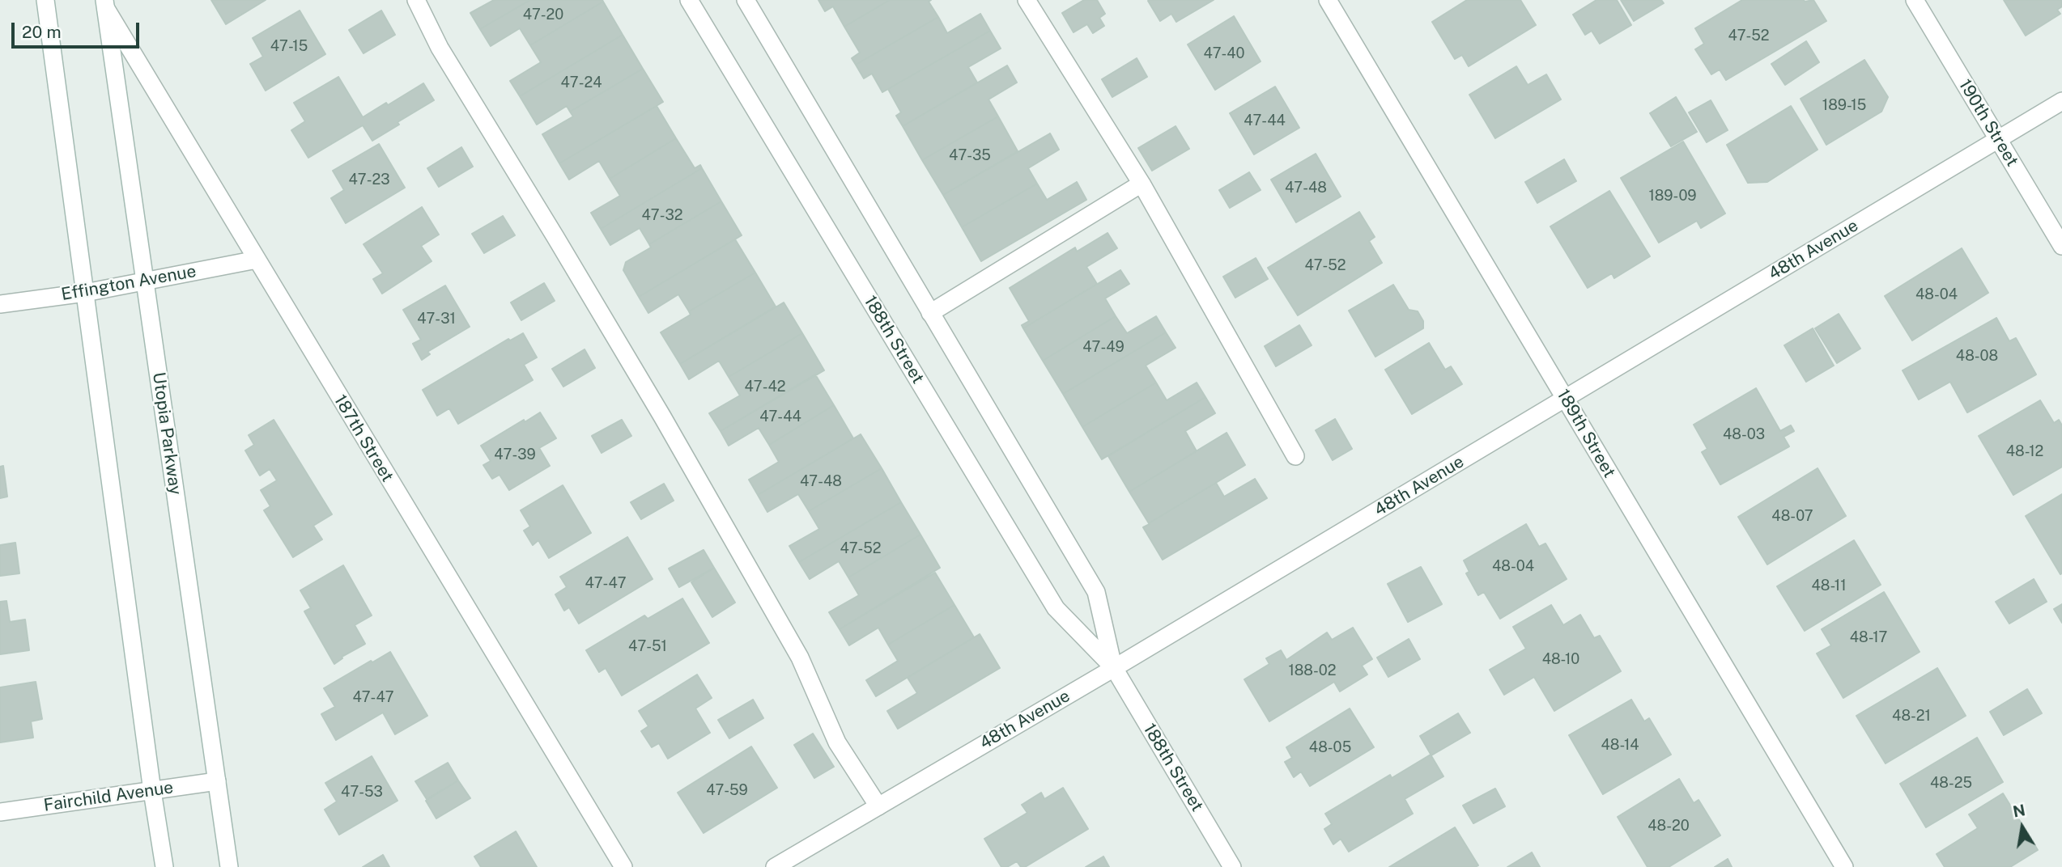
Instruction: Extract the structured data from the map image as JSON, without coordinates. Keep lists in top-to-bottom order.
{
  "streets": {
    "street": [
      "190th Street",
      "48th Avenue",
      "Effington Avenue",
      "188th Street",
      "Utopia Parkway",
      "189th Street",
      "187th Street",
      "Fairchild Avenue"
    ]
  },
  "crossings": [
    ["190th Street", "48th Avenue"],
    ["48th Avenue", "188th Street"],
    ["48th Avenue", "189th Street"],
    ["Effington Avenue", "Utopia Parkway"],
    ["Effington Avenue", "187th Street"],
    ["Utopia Parkway", "187th Street"],
    ["Utopia Parkway", "Fairchild Avenue"]
  ],
  "house_numbers": [
    "47-20",
    "47-52",
    "47-15",
    "47-40",
    "47-24",
    "189-15",
    "47-44",
    "47-35",
    "47-23",
    "47-48",
    "189-09",
    "47-32",
    "47-52",
    "48-04",
    "47-31",
    "47-49",
    "48-08",
    "47-42",
    "47-44",
    "48-03",
    "48-12",
    "47-39",
    "47-48",
    "48-07",
    "47-52",
    "48-04",
    "47-47",
    "48-11",
    "48-17",
    "47-51",
    "48-10",
    "188-02",
    "47-47",
    "48-21",
    "48-14",
    "48-05",
    "48-25",
    "47-59",
    "47-53",
    "48-20"
  ],
  "scale_bar": "20 m",
  "north": "top"
}
